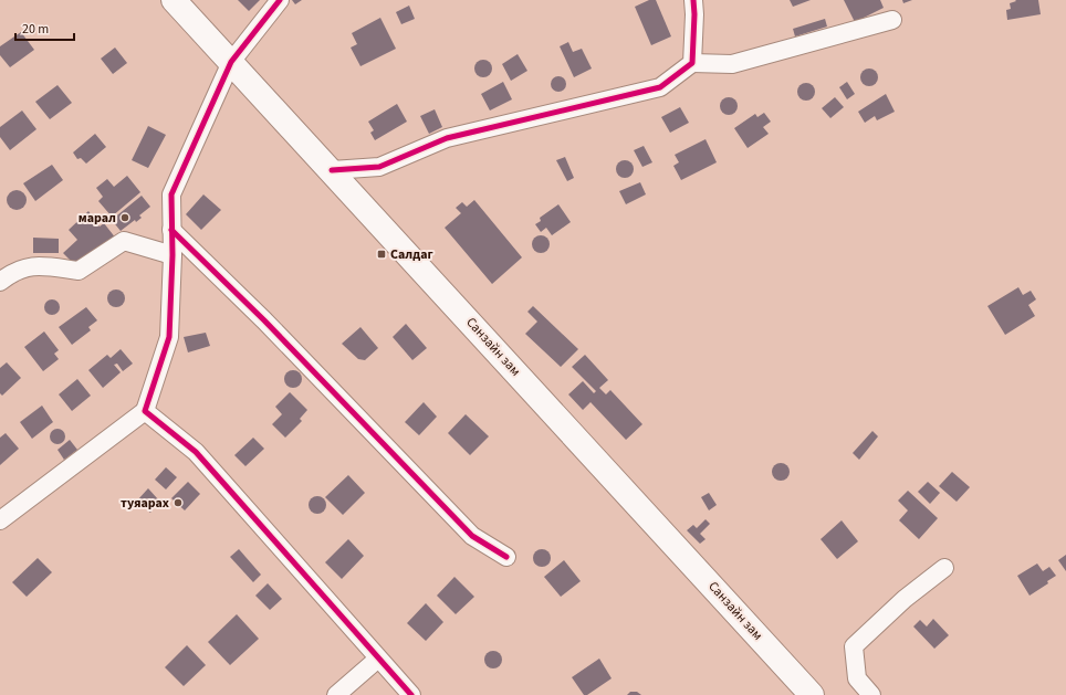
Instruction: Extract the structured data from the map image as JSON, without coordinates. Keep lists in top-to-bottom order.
{
  "streets": {
    "main road": ["Санзайн зам"]
  },
  "places": {
    "other": ["марал", "туяарах"],
    "transit": ["Салдаг"]
  },
  "scale_bar": "20 m"
}
